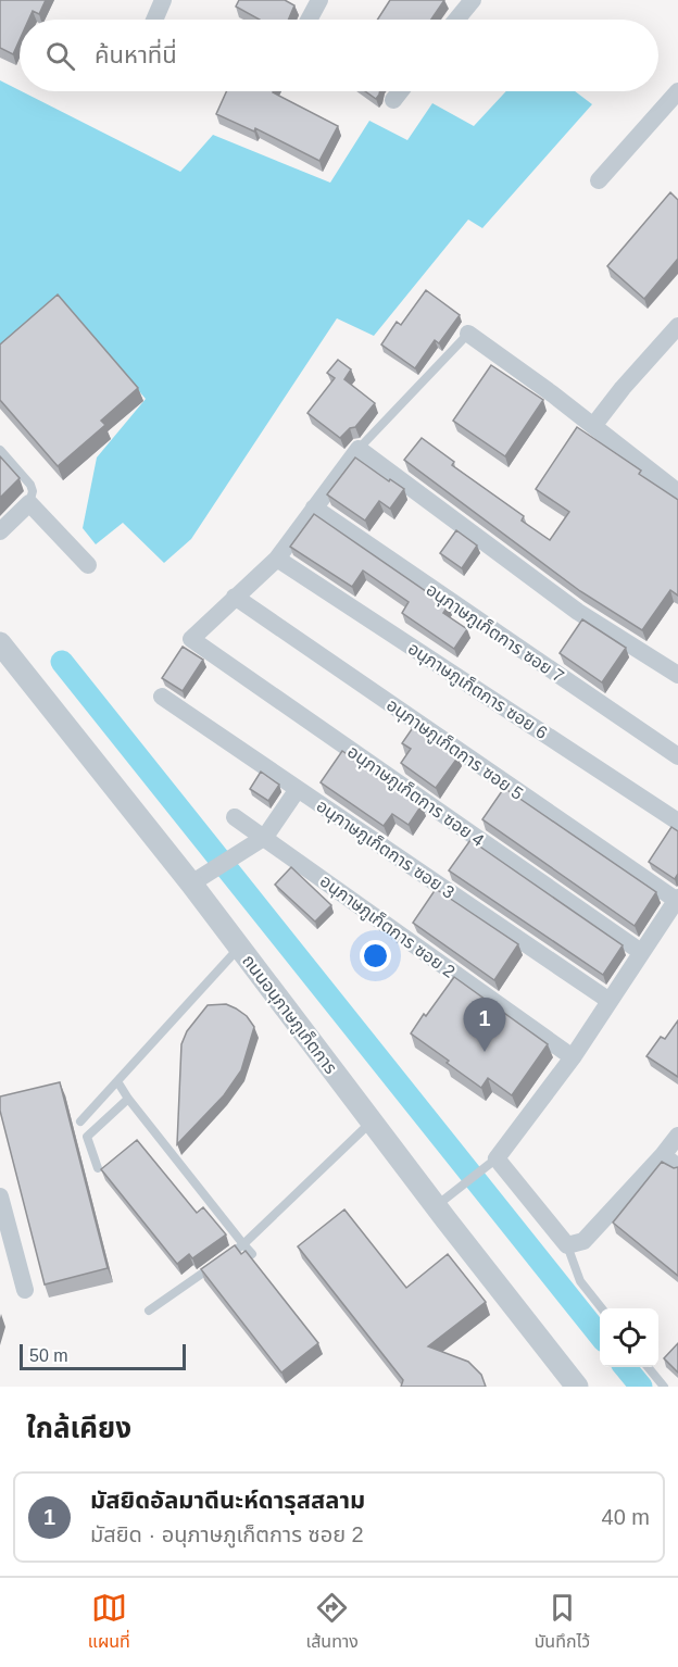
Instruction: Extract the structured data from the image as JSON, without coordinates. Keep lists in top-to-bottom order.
{
  "streets": {
    "street": [
      "อนุภาษภูเก็ตการ ซอย 7",
      "อนุภาษภูเก็ตการ ซอย 6",
      "อนุภาษภูเก็ตการ ซอย 5",
      "อนุภาษภูเก็ตการ ซอย 4",
      "อนุภาษภูเก็ตการ ซอย 3",
      "อนุภาษภูเก็ตการ ซอย 2",
      "ถนนอนุภาษภูเก็ตการ"
    ]
  },
  "crossings": [
    ["อนุภาษภูเก็ตการ ซอย 5", "อนุภาษภูเก็ตการ ซอย 4"]
  ],
  "scale_bar": "50 m",
  "page": {
    "search": "ค้นหาที่นี่",
    "pins": "1",
    "scale": "50 m",
    "heading": "ใกล้เคียง",
    "list": [
      {
        "mark": "1",
        "name": "มัสยิดอัลมาดีนะห์ดารุสสลาม",
        "note": "มัสยิด · อนุภาษภูเก็ตการ ซอย 2",
        "value": "40 m"
      }
    ],
    "nav": ["แผนที่", "เส้นทาง", "บันทึกไว้"]
  }
}
